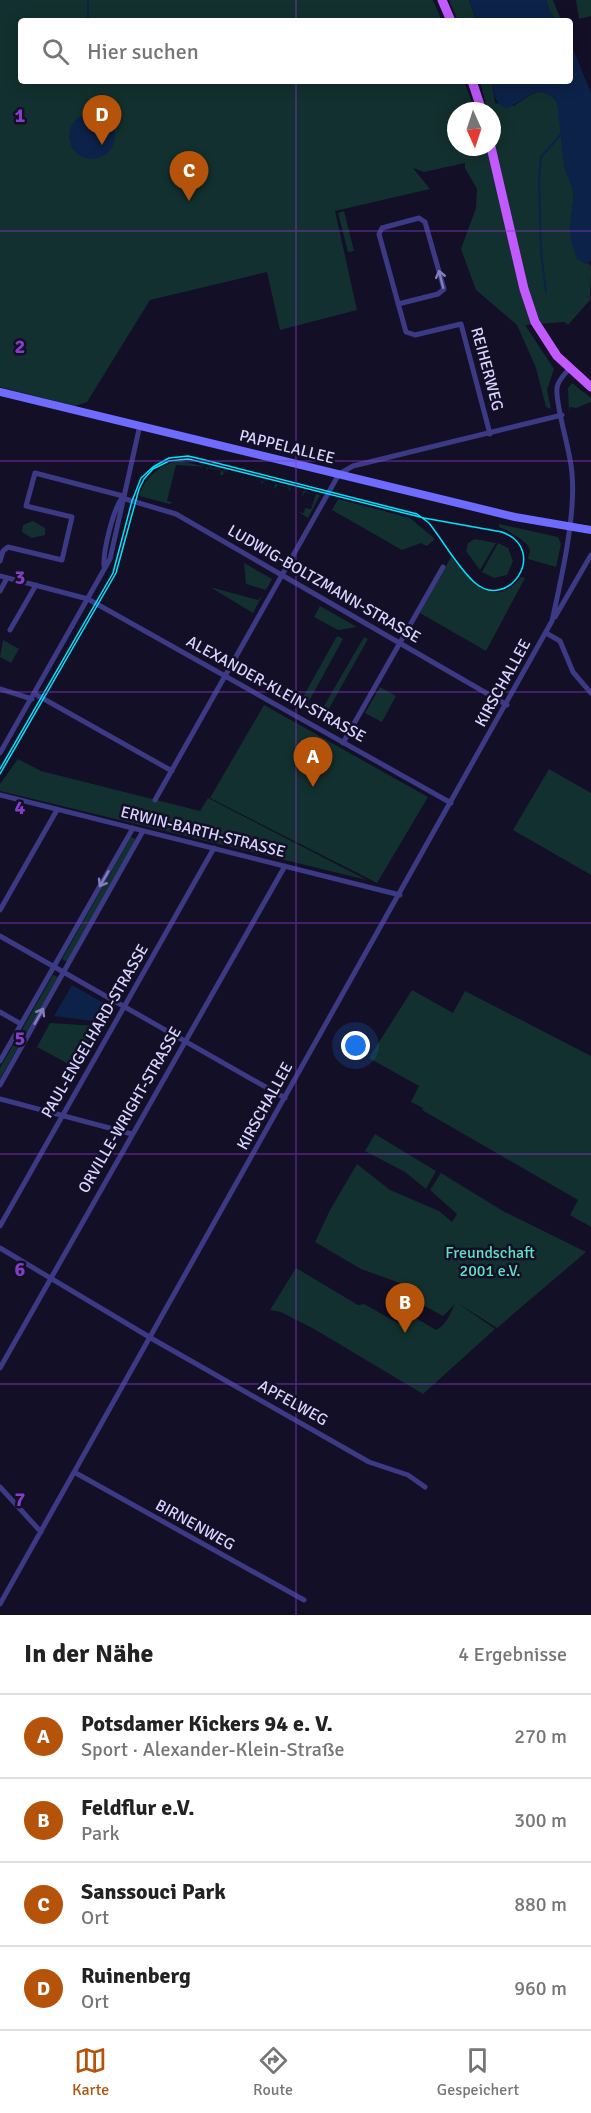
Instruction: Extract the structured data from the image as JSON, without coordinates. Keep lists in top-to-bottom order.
{
  "streets": {
    "street": [
      "REIHERWEG",
      "PAPPELALLEE",
      "LUDWIG-BOLTZMANN-STRASSE",
      "KIRSCHALLEE",
      "ALEXANDER-KLEIN-STRASSE",
      "ERWIN-BARTH-STRASSE",
      "PAUL-ENGELHARD-STRASSE",
      "ORVILLE-WRIGHT-STRASSE",
      "APFELWEG",
      "BIRNENWEG"
    ]
  },
  "crossings": [
    ["REIHERWEG", "PAPPELALLEE"],
    ["REIHERWEG", "KIRSCHALLEE"],
    ["PAPPELALLEE", "KIRSCHALLEE"],
    ["LUDWIG-BOLTZMANN-STRASSE", "KIRSCHALLEE"],
    ["KIRSCHALLEE", "ALEXANDER-KLEIN-STRASSE"],
    ["KIRSCHALLEE", "ERWIN-BARTH-STRASSE"],
    ["KIRSCHALLEE", "APFELWEG"],
    ["KIRSCHALLEE", "BIRNENWEG"],
    ["ERWIN-BARTH-STRASSE", "PAUL-ENGELHARD-STRASSE"],
    ["ERWIN-BARTH-STRASSE", "ORVILLE-WRIGHT-STRASSE"],
    ["ORVILLE-WRIGHT-STRASSE", "APFELWEG"]
  ],
  "parks": ["Freundschaft 2001 e.V."],
  "north": "bottom",
  "page": {
    "search": "Hier suchen",
    "pins": [
      "D",
      "C",
      "A",
      "B"
    ],
    "heading": ["In der Nähe", "4 Ergebnisse"],
    "list": [
      {
        "mark": "A",
        "name": "Potsdamer Kickers 94 e. V.",
        "note": "Sport · Alexander-Klein-Straße",
        "value": "270 m"
      },
      {
        "mark": "B",
        "name": "Feldflur e.V.",
        "note": "Park",
        "value": "300 m"
      },
      {
        "mark": "C",
        "name": "Sanssouci Park",
        "note": "Ort",
        "value": "880 m"
      },
      {
        "mark": "D",
        "name": "Ruinenberg",
        "note": "Ort",
        "value": "960 m"
      }
    ],
    "nav": ["Karte", "Route", "Gespeichert"]
  },
  "grid": {
    "rows": [
      "1",
      "2",
      "3",
      "4",
      "5",
      "6",
      "7"
    ]
  }
}
